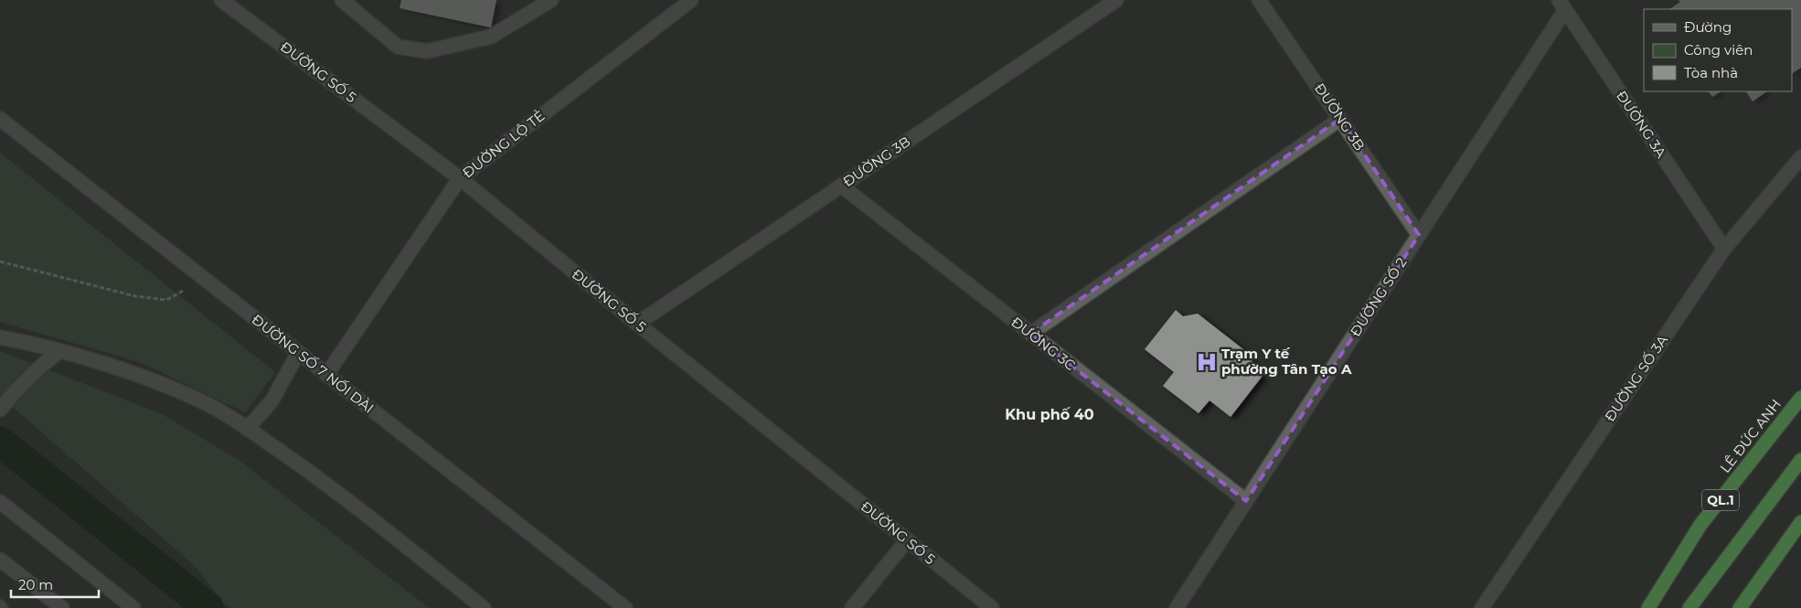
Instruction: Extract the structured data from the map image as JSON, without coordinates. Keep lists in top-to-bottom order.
{
  "streets": {
    "highway": ["LÊ ĐỨC ANH", "QL.1"],
    "street": [
      "ĐƯỜNG SỐ 5",
      "ĐƯỜNG 3B",
      "ĐƯỜNG 3A",
      "ĐƯỜNG LỘ TẺ",
      "ĐƯỜNG SỐ 2",
      "ĐƯỜNG 3C",
      "ĐƯỜNG SỐ 7 NỐI DÀI",
      "ĐƯỜNG SỐ 3A"
    ]
  },
  "crossings": [
    ["ĐƯỜNG SỐ 5", "ĐƯỜNG 3B"],
    ["ĐƯỜNG SỐ 5", "ĐƯỜNG LỘ TẺ"],
    ["ĐƯỜNG 3B", "ĐƯỜNG SỐ 2"],
    ["ĐƯỜNG 3B", "ĐƯỜNG 3C"],
    ["ĐƯỜNG 3A", "ĐƯỜNG SỐ 2"],
    ["ĐƯỜNG 3A", "ĐƯỜNG SỐ 3A"],
    ["ĐƯỜNG LỘ TẺ", "ĐƯỜNG SỐ 7 NỐI DÀI"],
    ["ĐƯỜNG SỐ 2", "ĐƯỜNG 3C"]
  ],
  "districts": ["Khu phố 40"],
  "places": {
    "hospital": ["Trạm Y tế phường Tân Tạo A"]
  },
  "legend": ["Đường", "Công viên", "Tòa nhà"],
  "scale_bar": "20 m"
}
